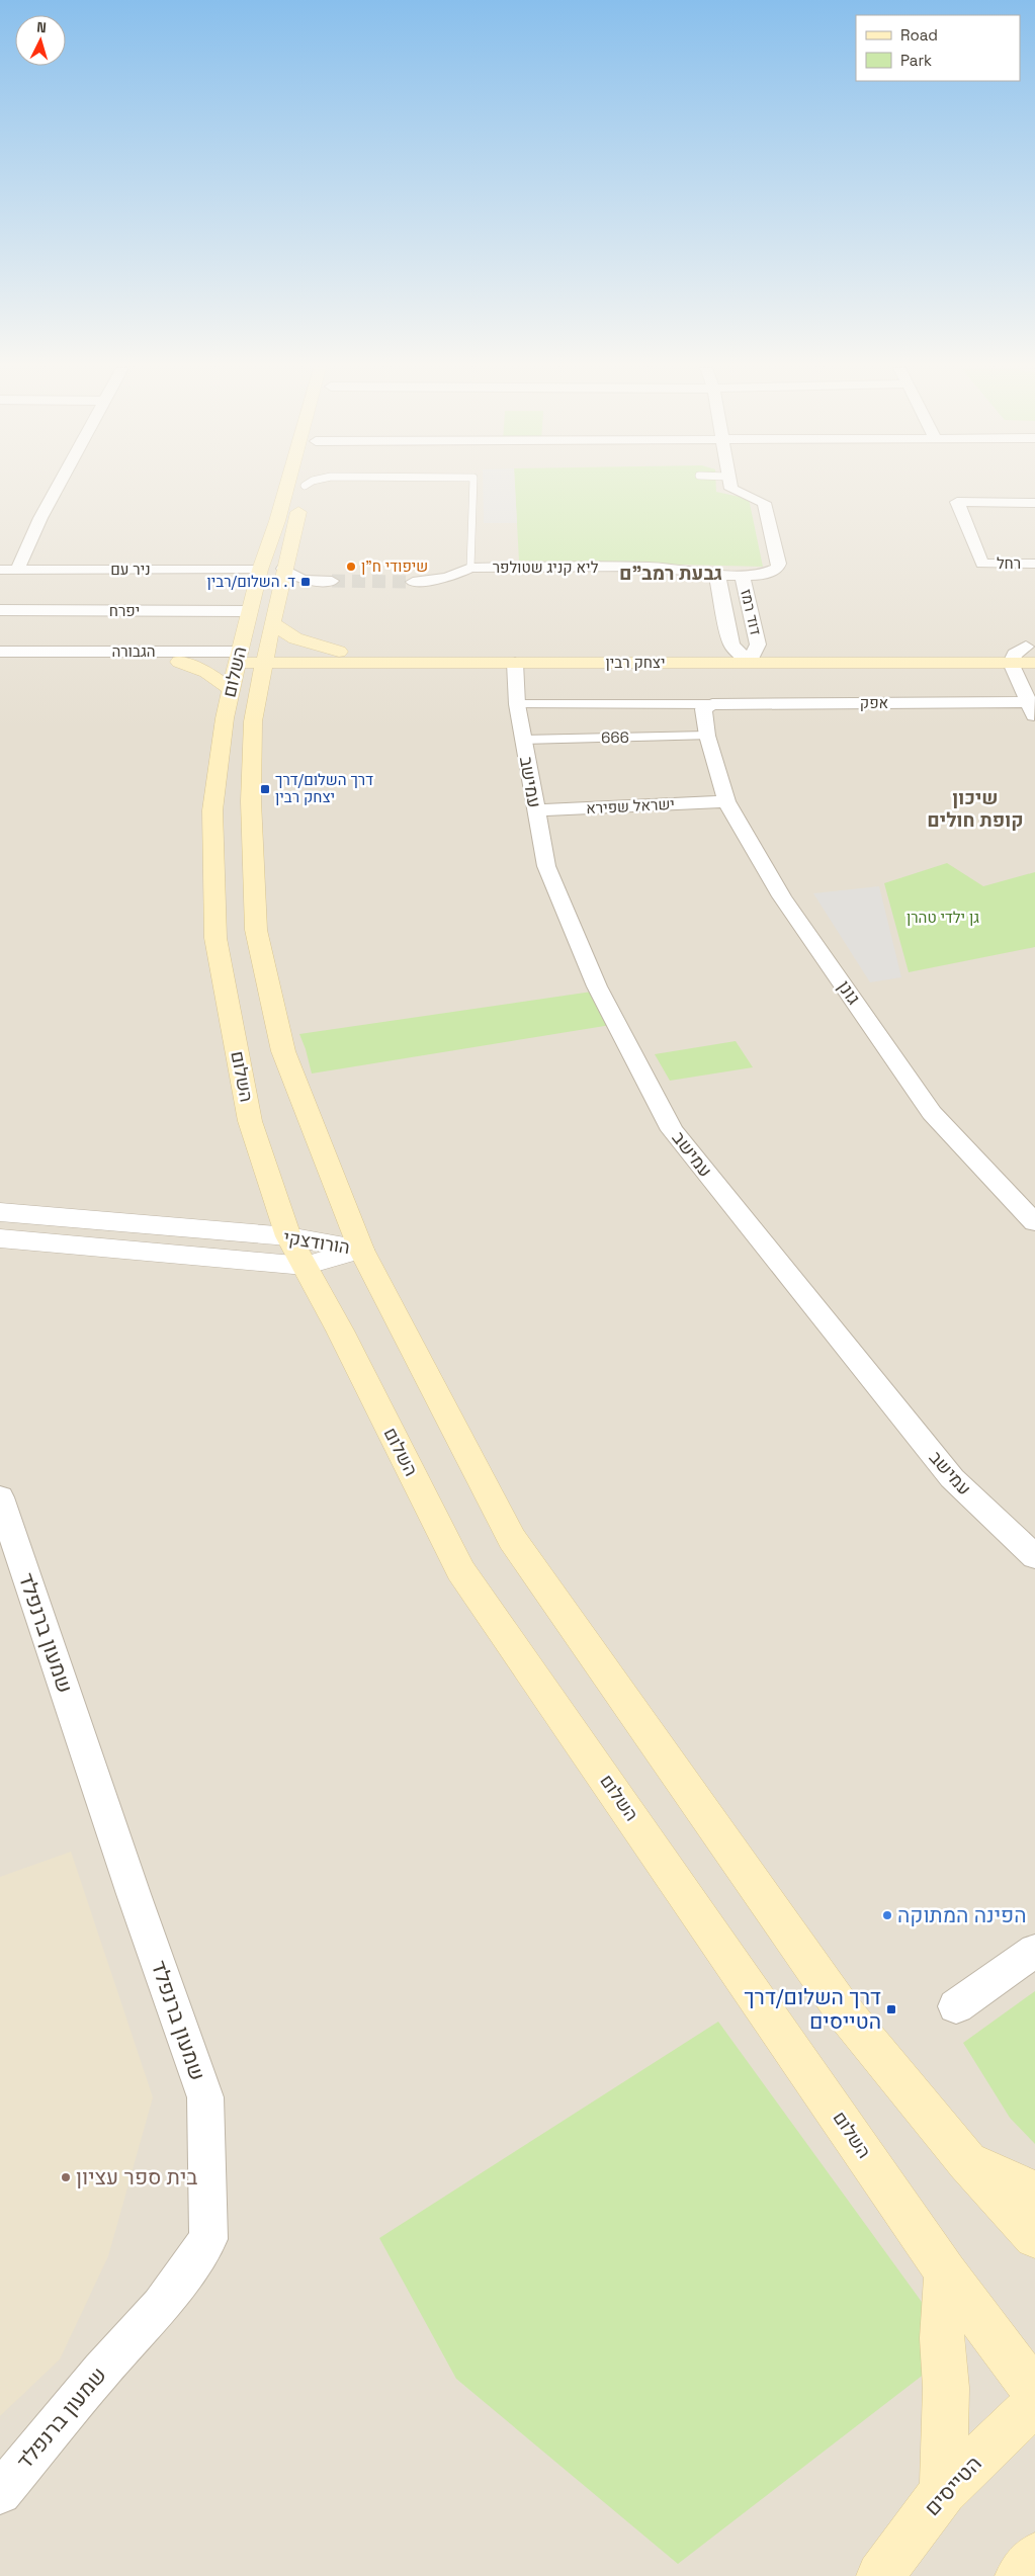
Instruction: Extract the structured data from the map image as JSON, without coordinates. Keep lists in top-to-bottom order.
{
  "streets": {
    "main road": ["יצחק רבין", "השלום", "הטייסים"],
    "street": [
      "רחל",
      "ליא קניג שטולפר",
      "ניר עם",
      "יפרח",
      "דוד רמז",
      "הגבורה",
      "אפק",
      "666",
      "עמישב",
      "ישראל שפירא",
      "גונן",
      "הורודצקי",
      "שמעון ברנפלד"
    ]
  },
  "crossings": [
    ["ליא קניג שטולפר", "דוד רמז"],
    ["ניר עם", "השלום"],
    ["יפרח", "השלום"],
    ["דוד רמז", "יצחק רבין"],
    ["הגבורה", "יצחק רבין"],
    ["הגבורה", "השלום"],
    ["יצחק רבין", "השלום"],
    ["יצחק רבין", "עמישב"],
    ["השלום", "הורודצקי"],
    ["אפק", "עמישב"],
    ["666", "עמישב"],
    ["666", "גונן"],
    ["עמישב", "ישראל שפירא"],
    ["ישראל שפירא", "גונן"]
  ],
  "districts": ["גבעת רמב\"ם", "שיכון קופת חולים"],
  "parks": ["גן ילדי טהרן"],
  "places": {
    "other": ["שיפודי ח\"ן", "הפינה המתוקה", "בית ספר עציון"],
    "transit": ["ד. השלום/רבין", "דרך השלום/דרך יצחק רבין", "דרך השלום/דרך הטייסים"]
  },
  "legend": ["Road", "Park"],
  "north": "top"
}
